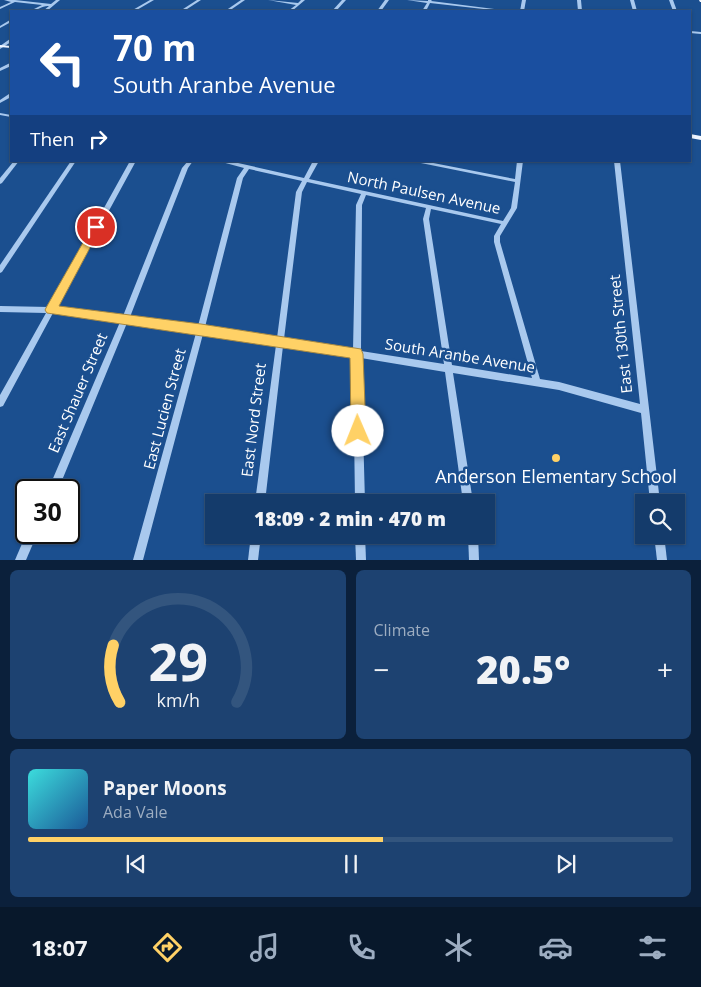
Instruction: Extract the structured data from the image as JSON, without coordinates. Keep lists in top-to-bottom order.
{
  "streets": {
    "street": [
      "North Paulsen Avenue",
      "East 130th Street",
      "South Aranbe Avenue",
      "East Shauer Street",
      "East Lucien Street",
      "East Nord Street"
    ]
  },
  "crossings": [
    ["North Paulsen Avenue", "East Lucien Street"],
    ["North Paulsen Avenue", "East Nord Street"],
    ["East 130th Street", "South Aranbe Avenue"],
    ["South Aranbe Avenue", "East Shauer Street"],
    ["South Aranbe Avenue", "East Lucien Street"],
    ["South Aranbe Avenue", "East Nord Street"]
  ],
  "places": ["Anderson Elementary School"],
  "page": {
    "turn": ["70 m", "South Aranbe Avenue"],
    "then": "Then",
    "limit": "30",
    "trip": "18:09 · 2 min · 470 m",
    "tile": "Climate",
    "heat": ["−", "20.5°", "+"],
    "song": ["Paper Moons", "Ada Vale"],
    "tabs": "18:07",
    "gauge": ["29", "km/h"]
  }
}
